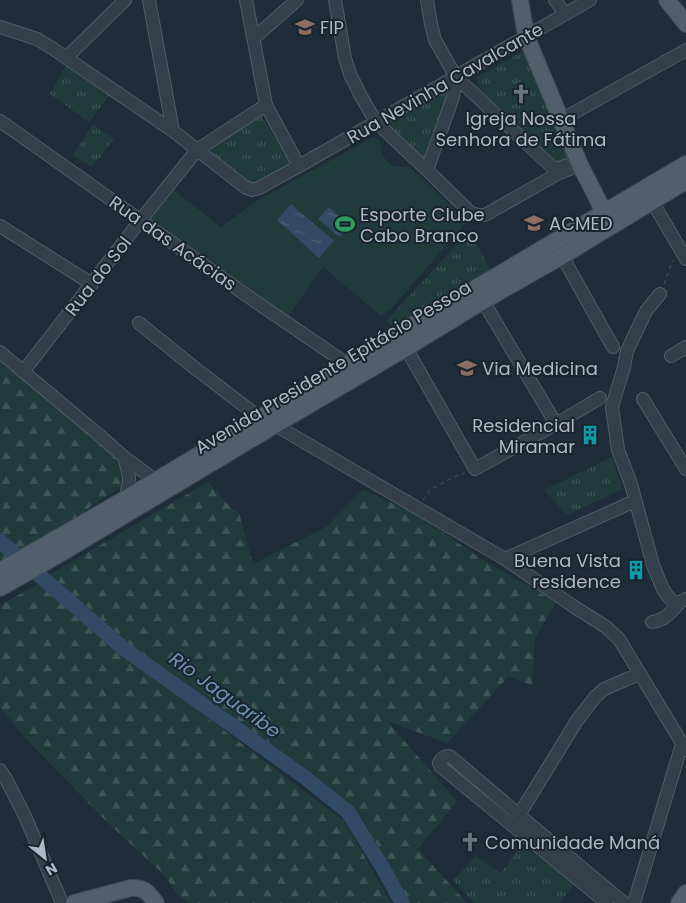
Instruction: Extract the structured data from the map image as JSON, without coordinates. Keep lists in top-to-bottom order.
{
  "streets": {
    "main road": ["Avenida Presidente Epitácio Pessoa"],
    "street": ["Rua Nevinha Cavalcante", "Rua das Acácias", "Rua do Sol"]
  },
  "crossings": [
    ["Rua Nevinha Cavalcante", "Rua do Sol"],
    ["Rua das Acácias", "Rua do Sol"],
    ["Rua das Acácias", "Avenida Presidente Epitácio Pessoa"]
  ],
  "water": ["Rio Jaguaribe"],
  "places": {
    "school or university": ["FIP", "ACMED", "Via Medicina"],
    "church": ["Igreja Nossa Senhora de Fátima", "Comunidade Maná"],
    "sports": ["Esporte Clube Cabo Branco"],
    "building": ["Residencial Miramar", "Buena Vista residence"]
  },
  "north": "bottom right"
}
